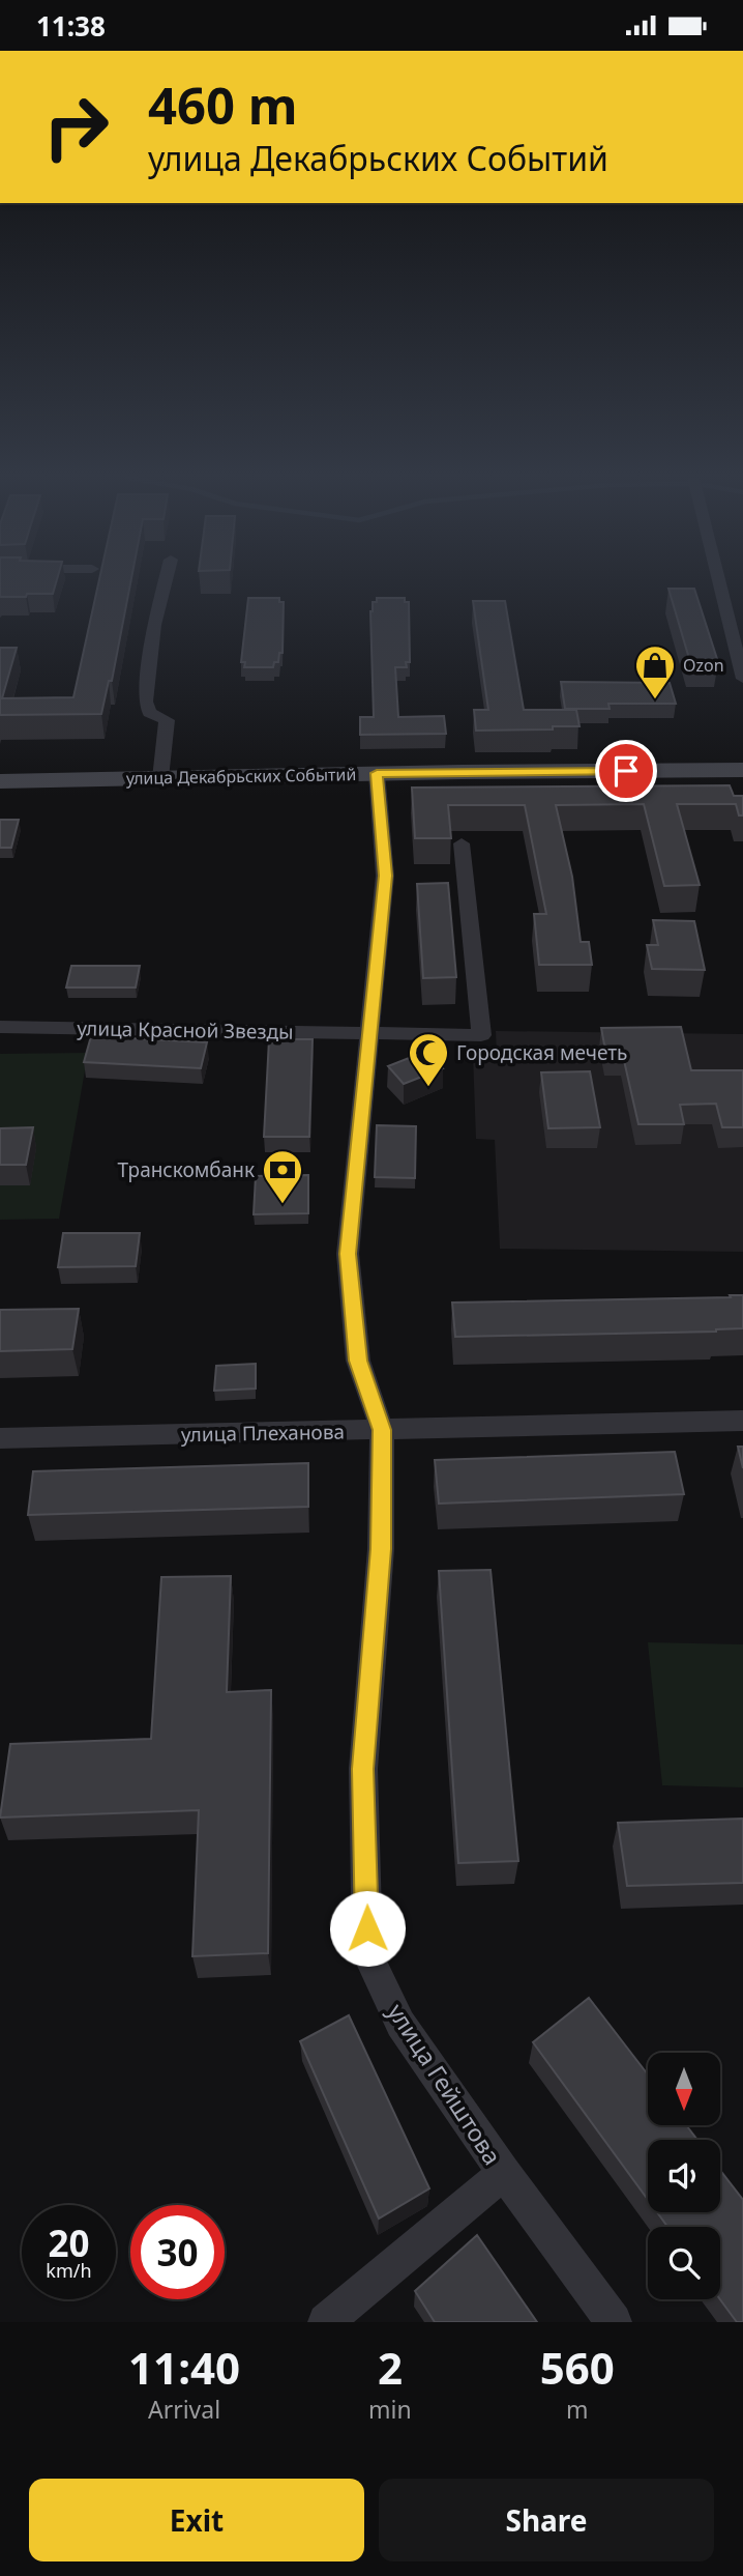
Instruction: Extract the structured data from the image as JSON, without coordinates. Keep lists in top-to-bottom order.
{
  "streets": {
    "street": [
      "улица Декабрьских Событий",
      "улица Красной Звезды",
      "улица Плеханова",
      "улица Гейштова"
    ]
  },
  "crossings": [
    ["улица Плеханова", "улица Гейштова"]
  ],
  "places": {
    "shop": ["Ozon"],
    "mosque": ["Городская мечеть"],
    "bank": ["Транскомбанк"]
  },
  "north": "bottom",
  "page": {
    "status": "11:38",
    "turn": ["460 m", "улица Декабрьских Событий"],
    "speed": "20 km/h",
    "limit": "30",
    "eta": [
      "11:40",
      "Arrival",
      "2",
      "min",
      "560",
      "m"
    ],
    "buttons": ["Exit", "Share"]
  }
}
